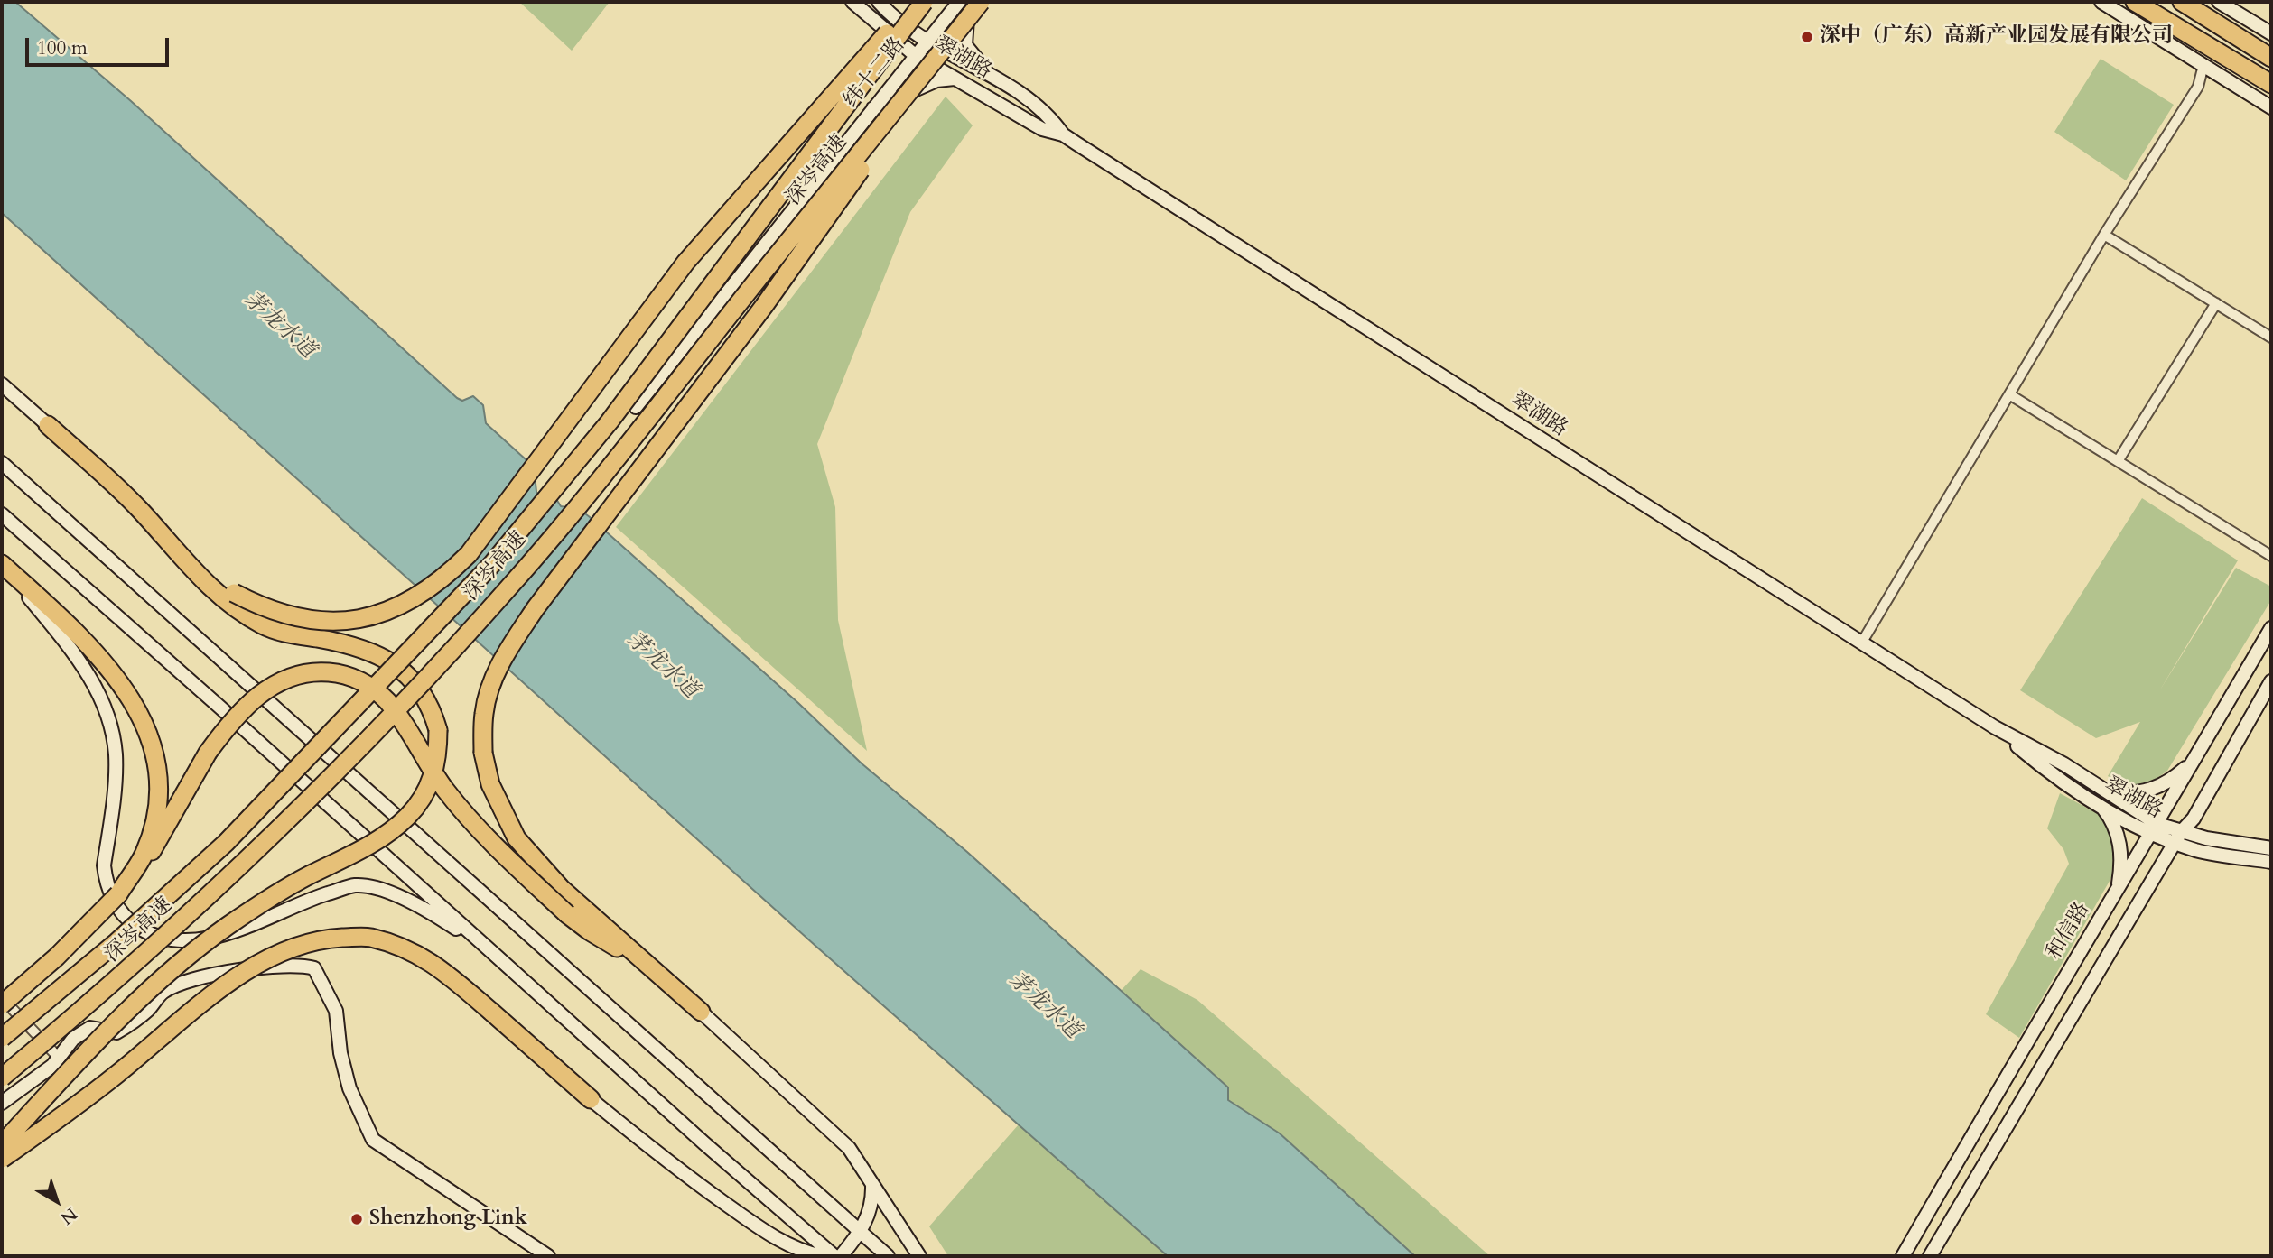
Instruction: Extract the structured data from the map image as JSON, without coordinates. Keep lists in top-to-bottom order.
{
  "streets": {
    "highway": ["深岑高速"],
    "street": ["翠湖路", "纬十二路", "和信路"]
  },
  "crossings": [
    ["翠湖路", "纬十二路"],
    ["翠湖路", "和信路"]
  ],
  "water": ["茅龙水道"],
  "places": ["深中（广东）高新产业园发展有限公司", "Shenzhong Link"],
  "scale_bar": "100 m",
  "north": "bottom right"
}
